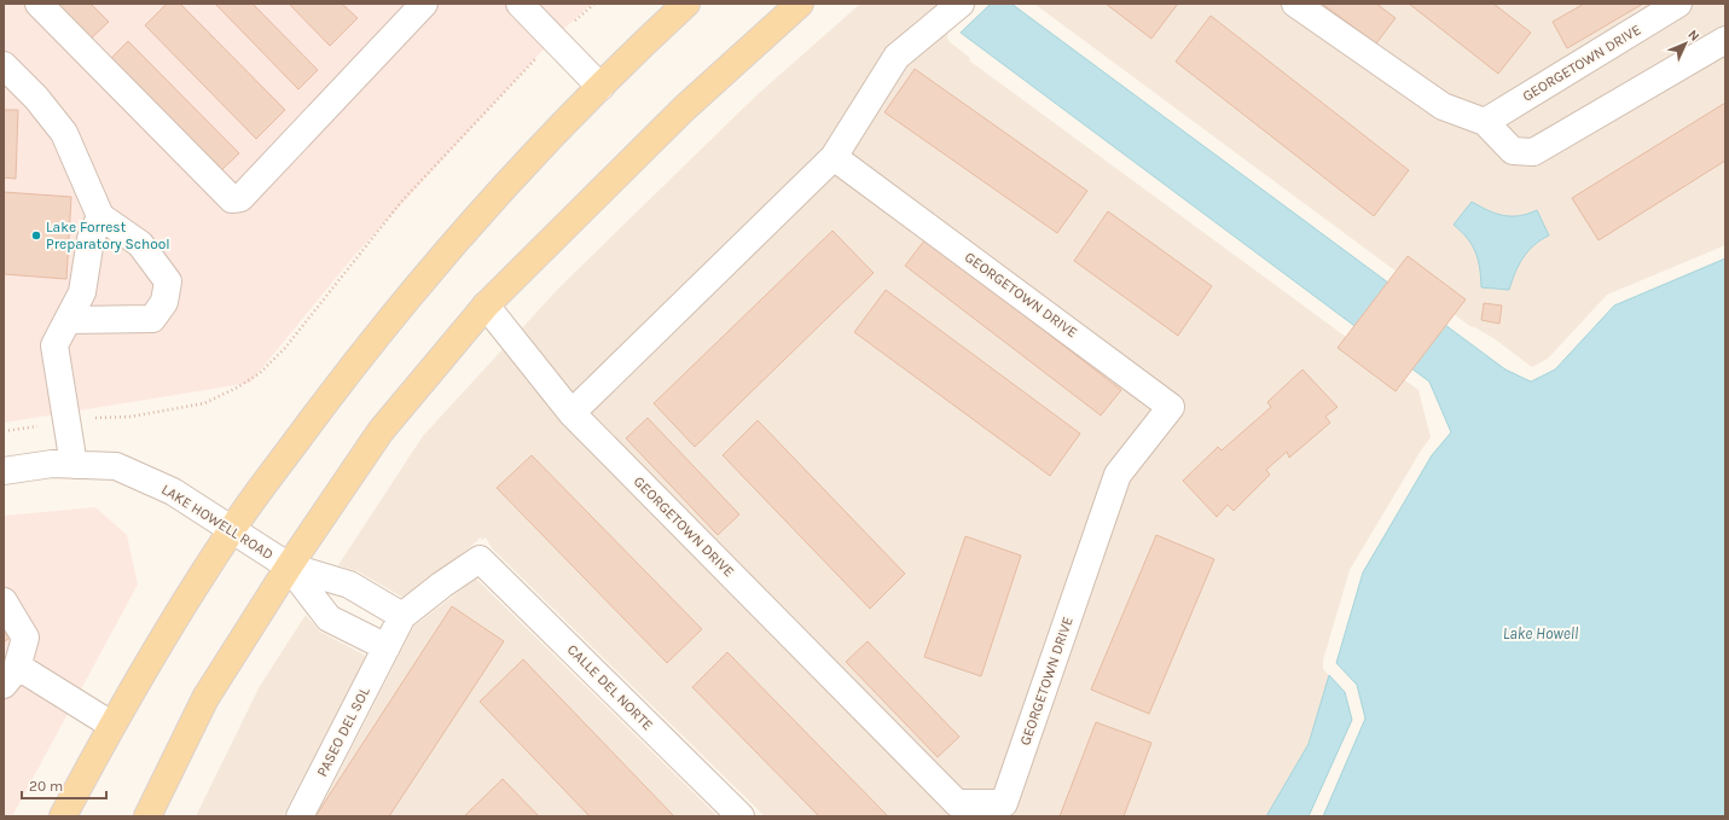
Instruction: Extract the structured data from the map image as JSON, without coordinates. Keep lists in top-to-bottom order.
{
  "streets": {
    "street": [
      "GEORGETOWN DRIVE",
      "LAKE HOWELL ROAD",
      "CALLE DEL NORTE",
      "PASEO DEL SOL"
    ]
  },
  "crossings": [
    ["CALLE DEL NORTE", "PASEO DEL SOL"]
  ],
  "water": ["Lake Howell"],
  "places": ["Lake Forrest Preparatory School"],
  "scale_bar": "20 m",
  "north": "top right"
}
